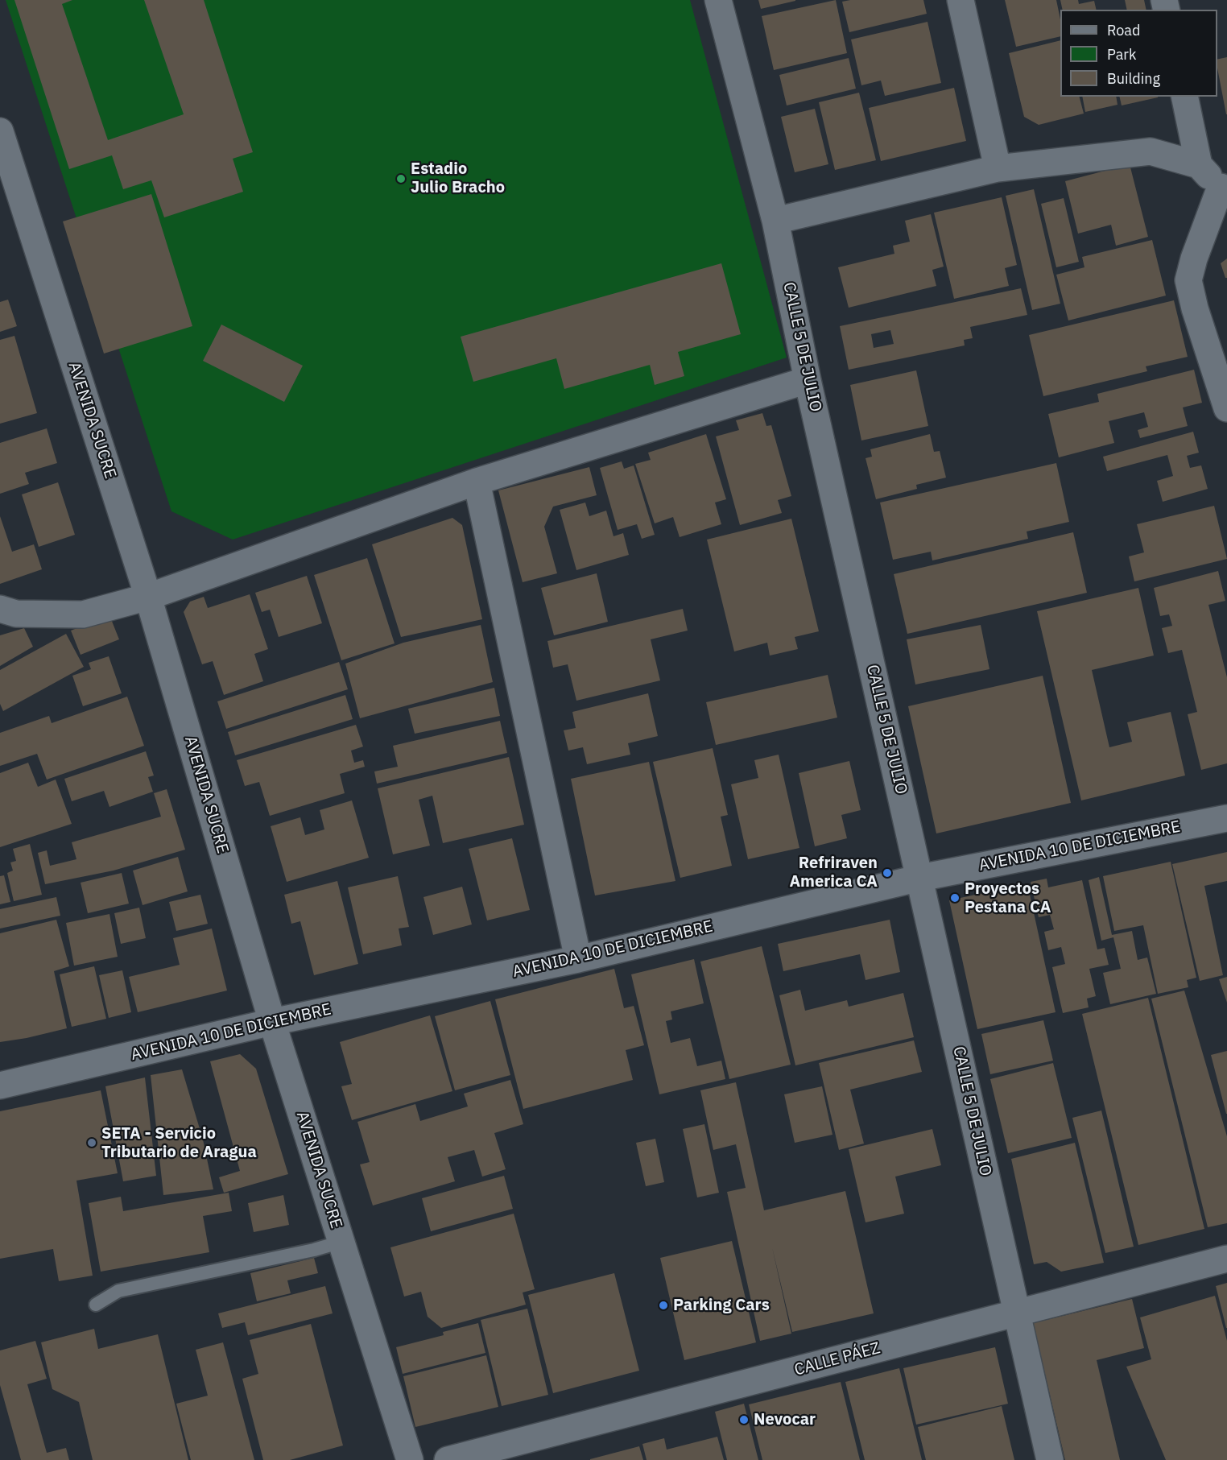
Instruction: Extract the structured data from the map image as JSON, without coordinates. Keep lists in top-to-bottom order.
{
  "streets": {
    "street": [
      "CALLE 5 DE JULIO",
      "AVENIDA SUCRE",
      "AVENIDA 10 DE DICIEMBRE",
      "CALLE PÁEZ"
    ]
  },
  "crossings": [
    ["CALLE 5 DE JULIO", "AVENIDA 10 DE DICIEMBRE"],
    ["CALLE 5 DE JULIO", "CALLE PÁEZ"],
    ["AVENIDA SUCRE", "AVENIDA 10 DE DICIEMBRE"]
  ],
  "places": [
    "Estadio Julio Bracho",
    "Refriraven America CA",
    "Proyectos Pestana CA",
    "SETA - Servicio Tributario de Aragua",
    "Parking Cars",
    "Nevocar"
  ],
  "legend": ["Road", "Park", "Building"]
}
